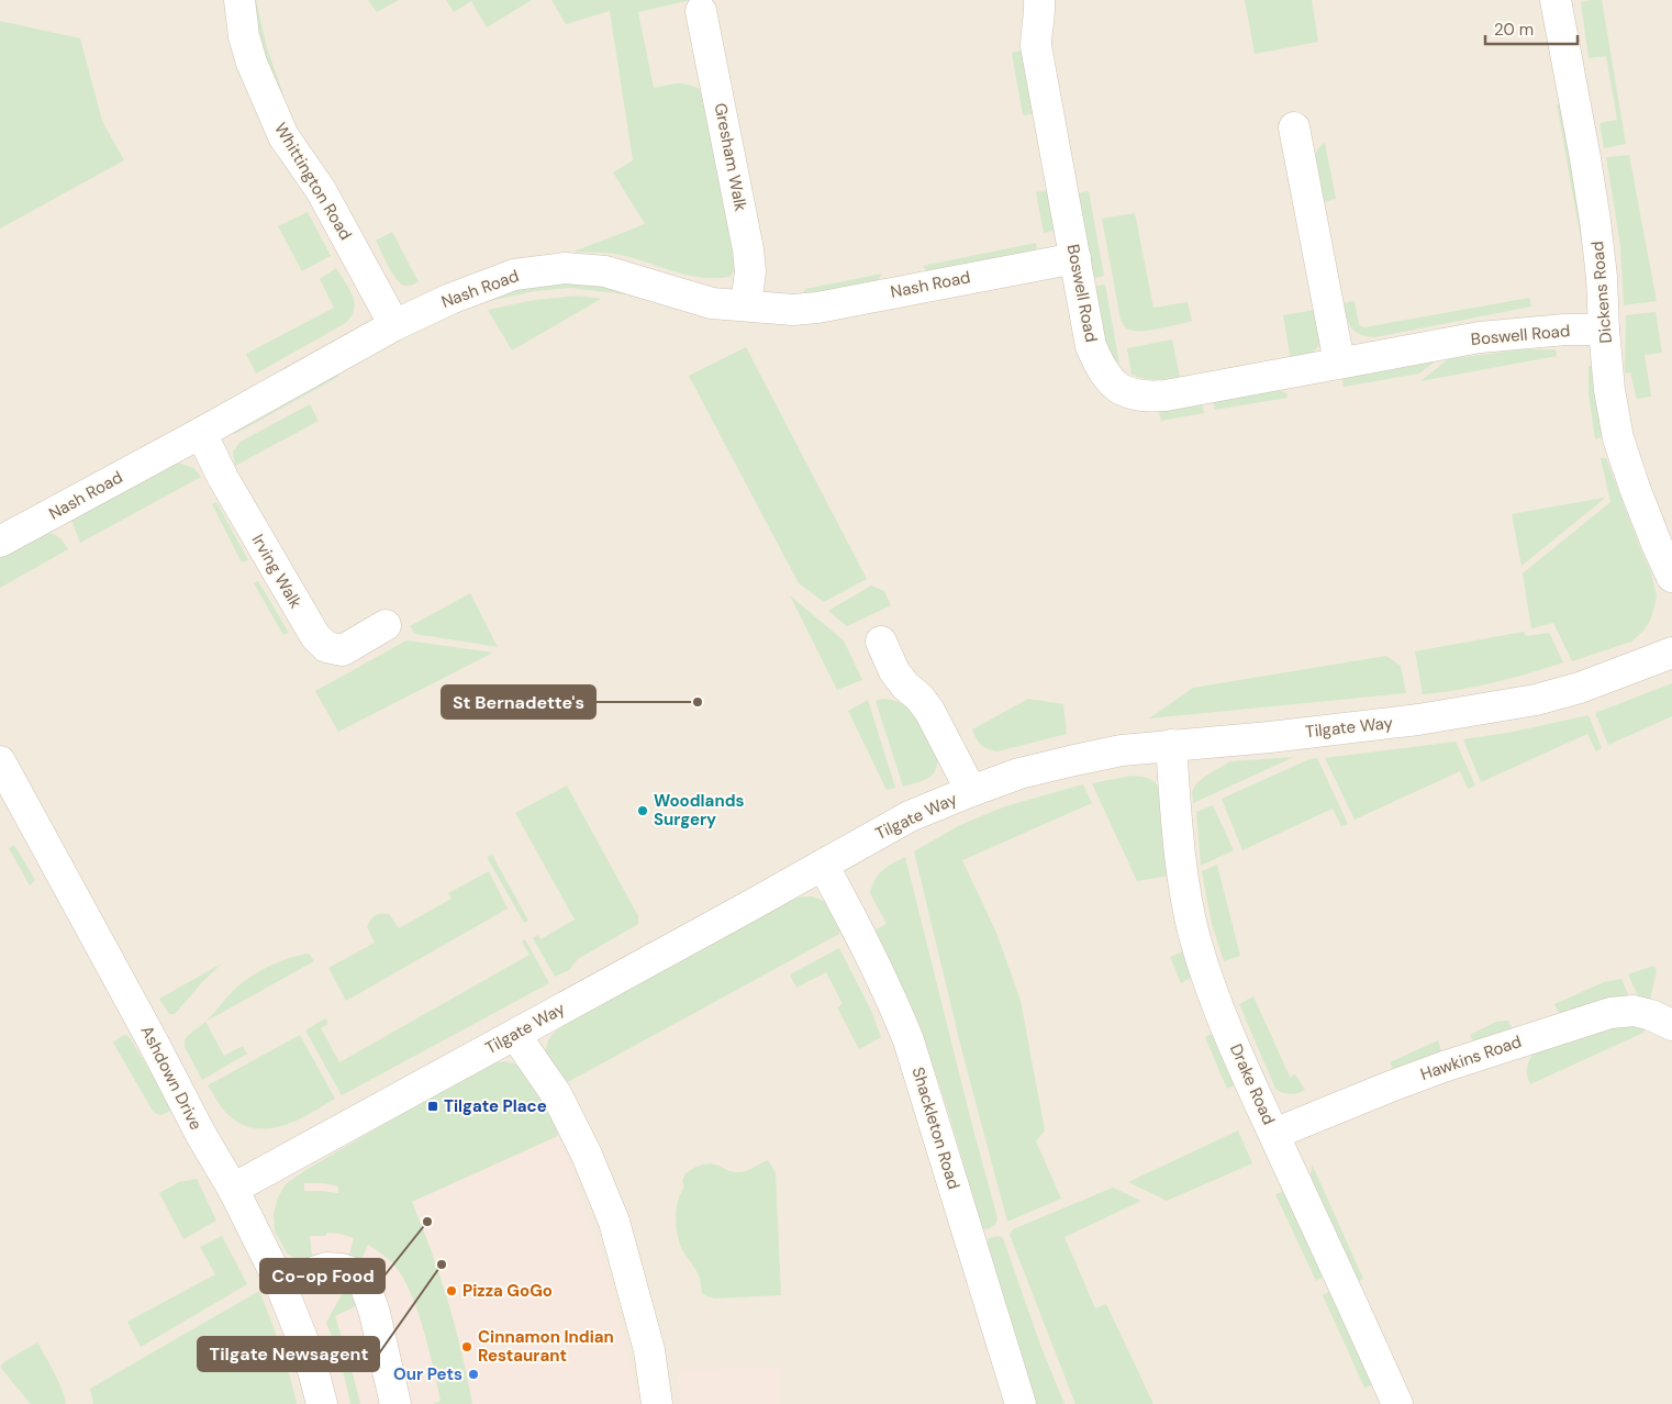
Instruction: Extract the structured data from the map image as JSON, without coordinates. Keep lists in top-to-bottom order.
{
  "streets": {
    "street": [
      "Gresham Walk",
      "Whittington Road",
      "Nash Road",
      "Dickens Road",
      "Boswell Road",
      "Irving Walk",
      "Tilgate Way",
      "Hawkins Road",
      "Ashdown Drive",
      "Drake Road",
      "Shackleton Road"
    ]
  },
  "crossings": [
    ["Gresham Walk", "Nash Road"],
    ["Whittington Road", "Nash Road"],
    ["Nash Road", "Boswell Road"],
    ["Nash Road", "Irving Walk"],
    ["Dickens Road", "Boswell Road"],
    ["Tilgate Way", "Ashdown Drive"],
    ["Tilgate Way", "Drake Road"],
    ["Tilgate Way", "Shackleton Road"],
    ["Hawkins Road", "Drake Road"]
  ],
  "places": {
    "other": [
      "St Bernadette's",
      "Woodlands Surgery",
      "Co-op Food",
      "Tilgate Newsagent",
      "Pizza GoGo",
      "Cinnamon Indian Restaurant",
      "Our Pets"
    ],
    "transit": ["Tilgate Place"]
  },
  "scale_bar": "20 m"
}
